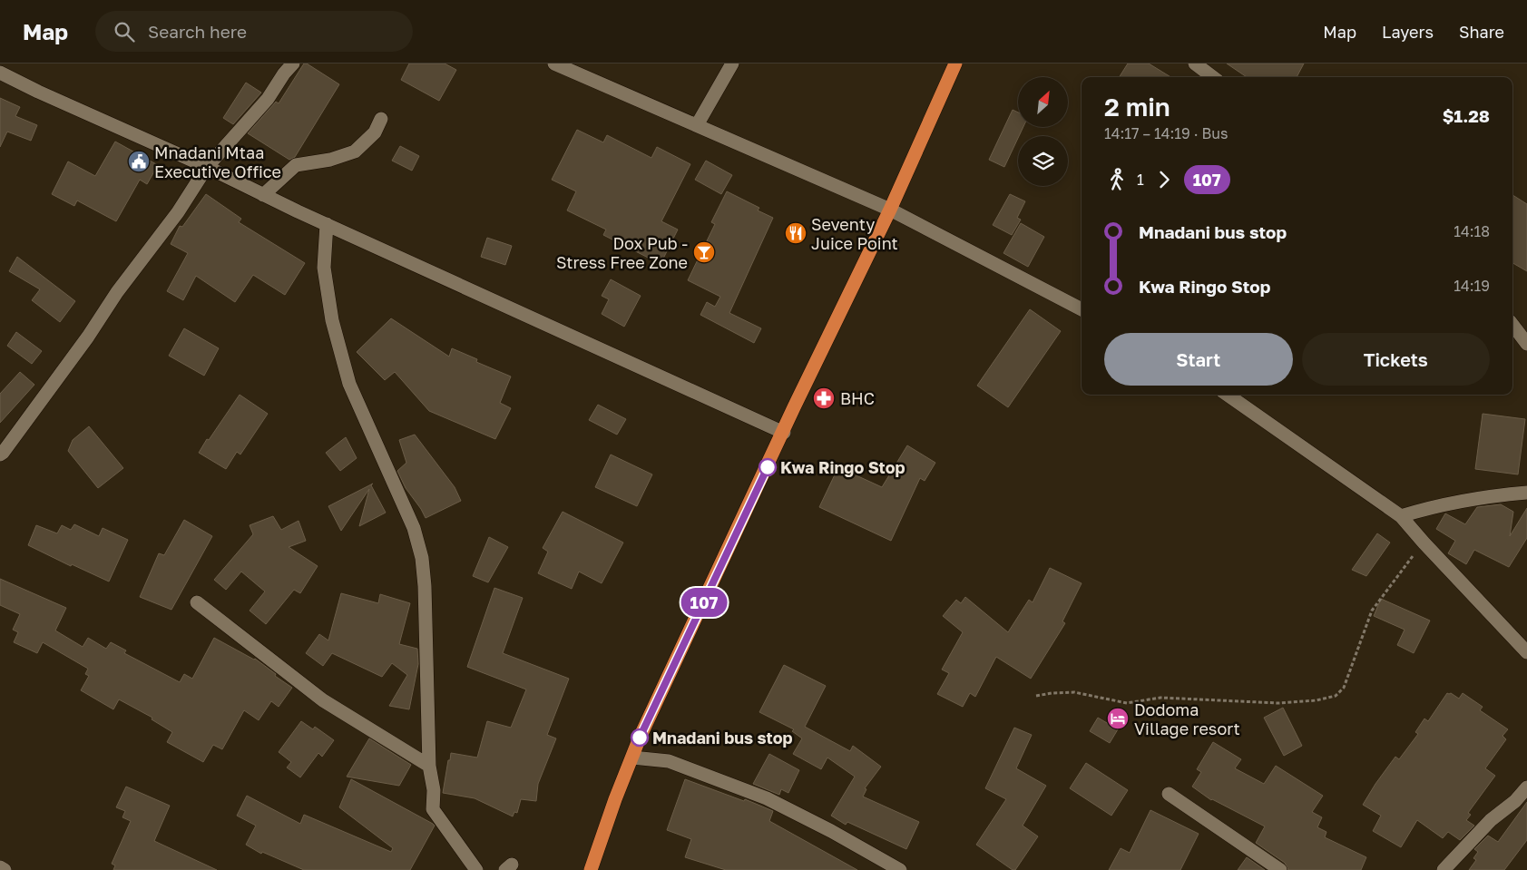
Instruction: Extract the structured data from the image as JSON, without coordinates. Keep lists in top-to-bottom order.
{
  "places": {
    "public building": ["Mnadani Mtaa Executive Office"],
    "restaurant": ["Seventy Juice Point"],
    "bar": ["Dox Pub - Stress Free Zone"],
    "pharmacy": ["BHC"],
    "other": ["Kwa Ringo Stop", "Mnadani bus stop"],
    "hotel": ["Dodoma Village resort"]
  },
  "lines": ["bus line 107"],
  "north": "top right",
  "page": {
    "header": "Map",
    "search": "Search here",
    "nav": ["Map", "Layers", "Share"],
    "on_map": "107",
    "heading": ["2 min", "14:17 – 14:19 · Bus", "$1.28"],
    "legs": ["1", "107"],
    "list": [
      {
        "name": "Mnadani bus stop",
        "value": "14:18"
      },
      {
        "name": "Kwa Ringo Stop",
        "value": "14:19"
      }
    ],
    "buttons": ["Start", "Tickets"]
  }
}
